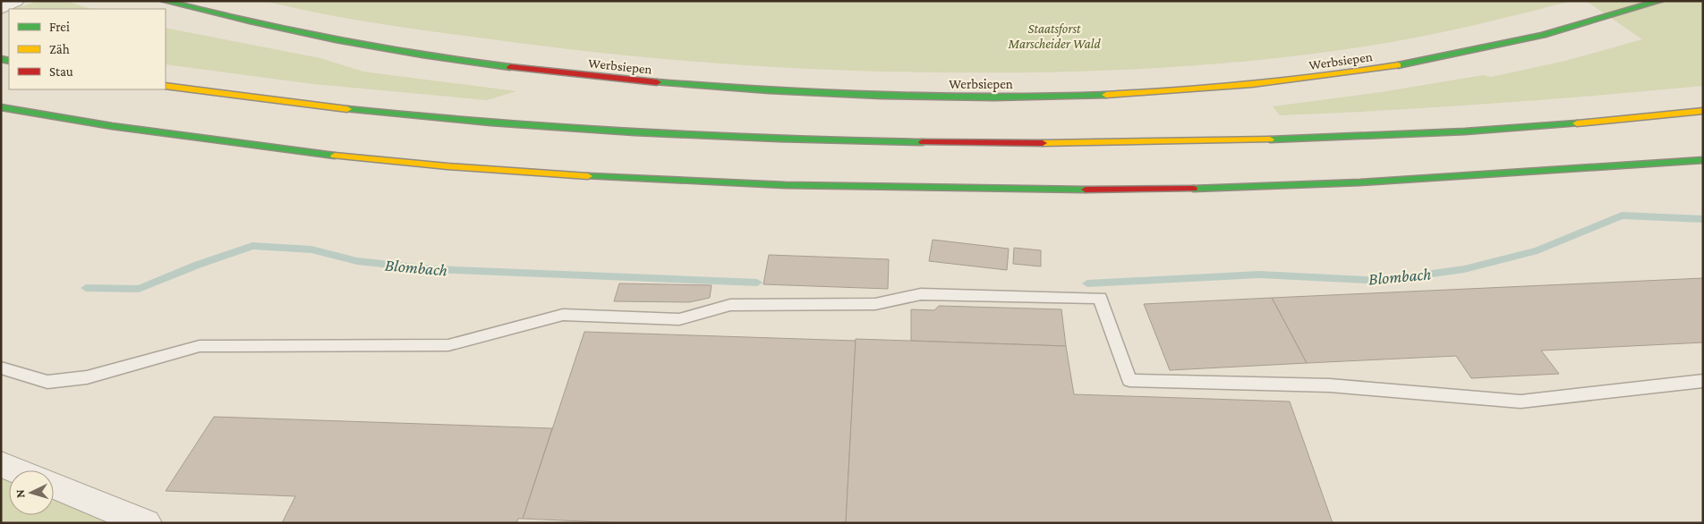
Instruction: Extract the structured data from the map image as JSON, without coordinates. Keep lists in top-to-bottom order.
{
  "streets": {
    "main road": ["Werbsiepen"]
  },
  "water": ["Blombach"],
  "parks": ["Staatsforst Marscheider Wald"],
  "legend": ["Frei", "Zäh", "Stau"],
  "north": "left"
}
